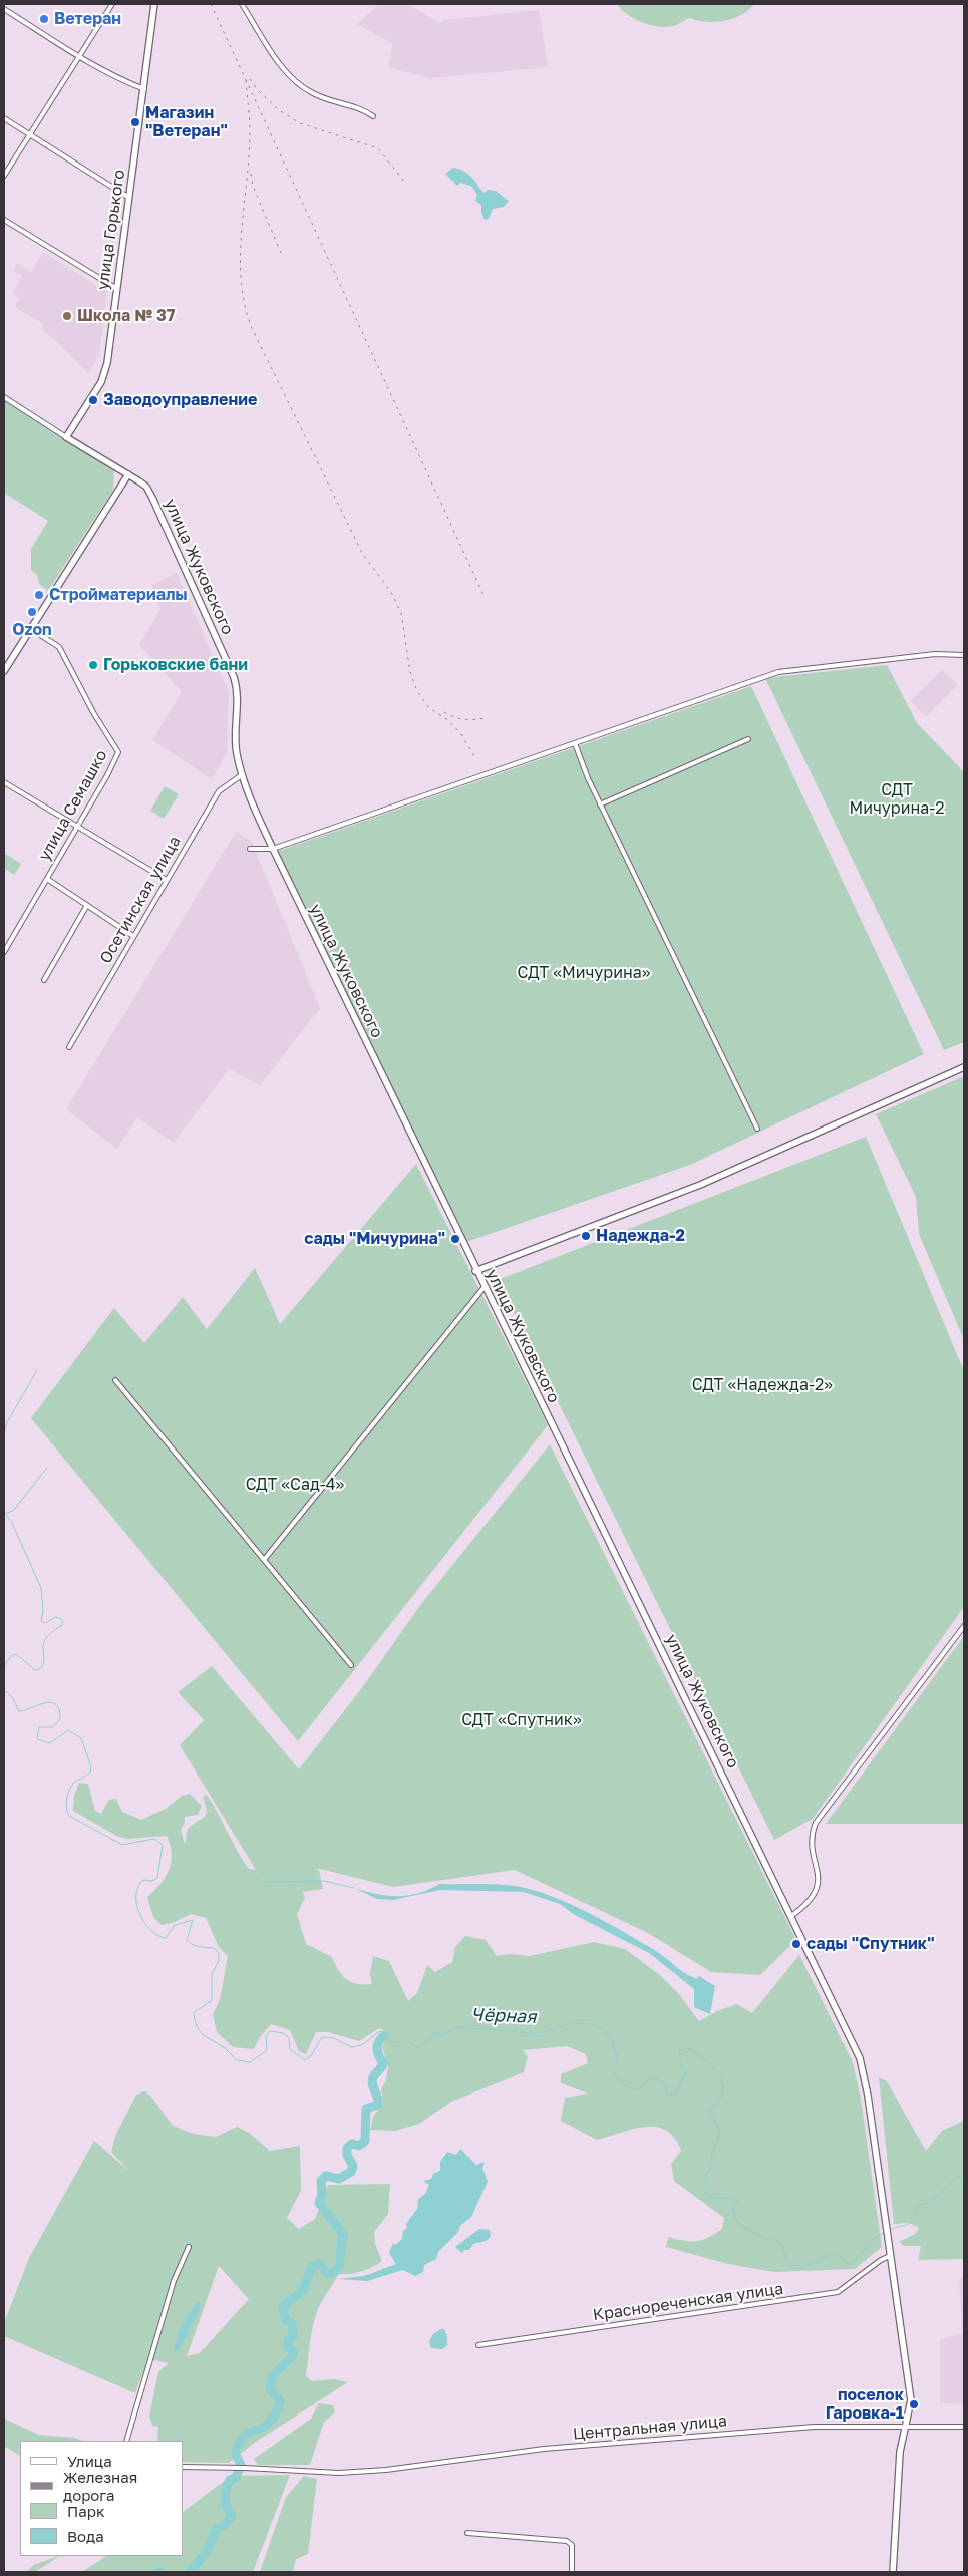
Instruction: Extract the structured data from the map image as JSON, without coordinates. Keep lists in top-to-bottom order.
{
  "streets": {
    "main road": ["улица Горького", "улица Жуковского"],
    "street": [
      "улица Семашко",
      "Осетинская улица",
      "Краснореченская улица",
      "Центральная улица"
    ]
  },
  "crossings": [
    ["улица Жуковского", "Осетинская улица"],
    ["улица Жуковского", "Краснореченская улица"],
    ["улица Жуковского", "Центральная улица"]
  ],
  "water": ["Чёрная"],
  "parks": [
    "СДТ Мичурина-2",
    "СДТ «Мичурина»",
    "СДТ «Надежда-2»",
    "СДТ «Сад-4»",
    "СДТ «Спутник»"
  ],
  "places": [
    "Ветеран",
    "Магазин \"Ветеран\"",
    "Школа № 37",
    "Заводоуправление",
    "Стройматериалы",
    "Ozon",
    "Горьковские бани",
    "Надежда-2",
    "сады \"Мичурина\"",
    "сады \"Спутник\"",
    "поселок Гаровка-1"
  ],
  "legend": [
    "Улица",
    "Железная дорога",
    "Парк",
    "Вода"
  ]
}
